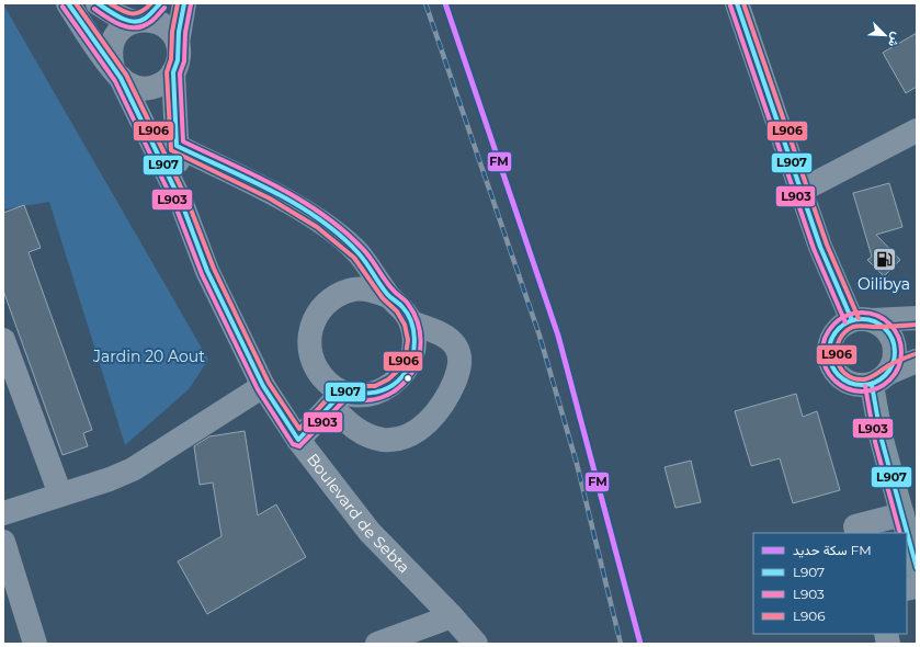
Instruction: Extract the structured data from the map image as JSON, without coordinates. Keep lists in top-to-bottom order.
{
  "streets": {
    "street": ["Boulevard de Sebta"]
  },
  "parks": ["Jardin 20 Aout"],
  "places": {
    "fuel station": ["Oilibya"]
  },
  "lines": [
    "rail line FM",
    "transit line L907",
    "transit line L906",
    "transit line L903"
  ],
  "legend": [
    "سكة حديد FM",
    "L907",
    "L903",
    "L906"
  ],
  "north": "bottom right"
}
